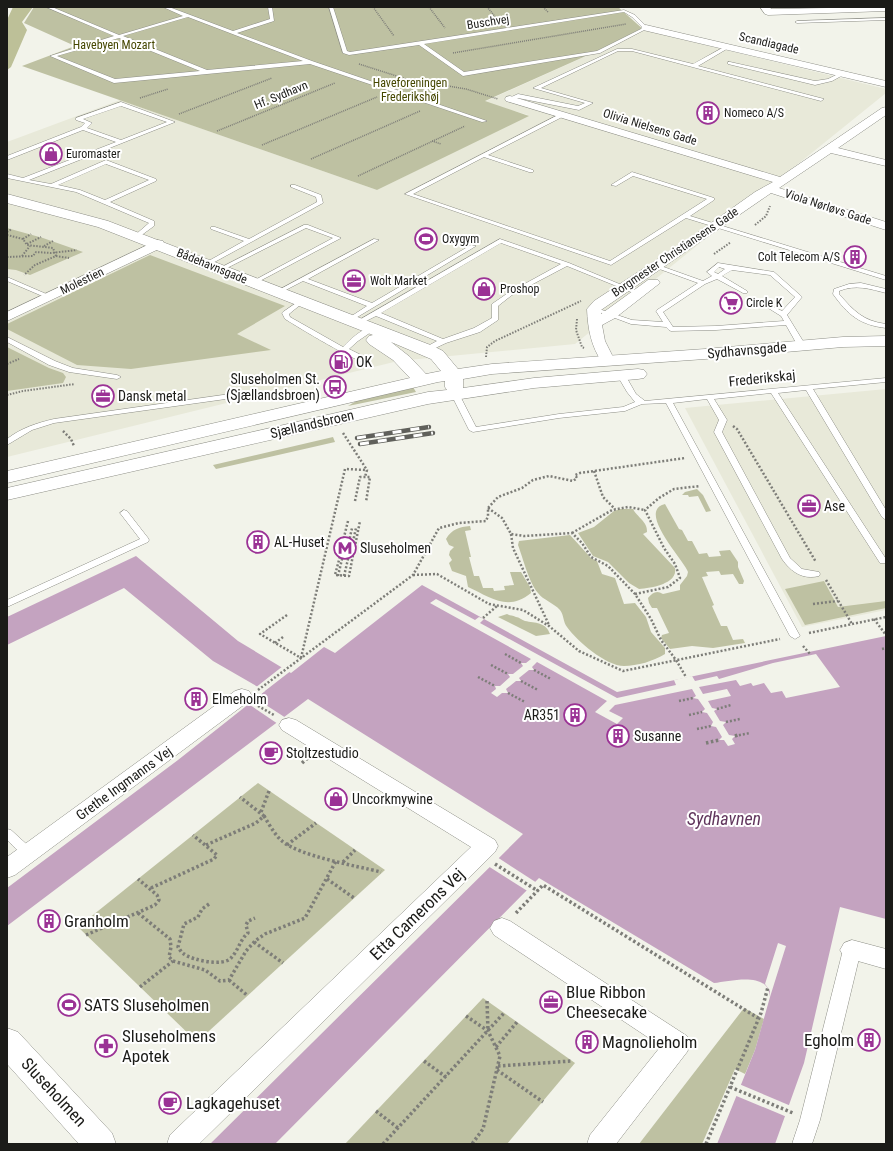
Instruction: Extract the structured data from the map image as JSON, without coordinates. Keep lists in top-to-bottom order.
{
  "streets": {
    "street": [
      "Scandiagade",
      "Olivia Nielsens Gade",
      "Viola Nørløvs Gade",
      "Borgmester Christiansens Gade",
      "Bådehavnsgade",
      "Molestien",
      "Sydhavnsgade",
      "Sjællandsbroen",
      "Grethe Ingmanns Vej",
      "Etta Camerons Vej",
      "Sluseholmen"
    ],
    "lane": ["Buschvej", "Frederikskaj"],
    "path": ["Hf. Sydhavn"]
  },
  "crossings": [
    ["Buschvej", "Scandiagade"],
    ["Olivia Nielsens Gade", "Borgmester Christiansens Gade"],
    ["Viola Nørløvs Gade", "Borgmester Christiansens Gade"],
    ["Bådehavnsgade", "Molestien"],
    ["Sydhavnsgade", "Sjællandsbroen"],
    ["Frederikskaj", "Sjællandsbroen"]
  ],
  "water": ["Sydhavnen"],
  "parks": ["Havebyen Mozart", "Haveforeningen Frederikshøj"],
  "places": {
    "building": [
      "Nomeco A/S",
      "Colt Telecom A/S",
      "AL-Huset",
      "Elmeholm",
      "AR351",
      "Susanne",
      "Granholm",
      "Egholm",
      "Magnolieholm"
    ],
    "shop": ["Euromaster", "Proshop", "Uncorkmywine"],
    "sports": ["Oxygym", "SATS Sluseholmen"],
    "office": [
      "Wolt Market",
      "Dansk metal",
      "Ase",
      "Blue Ribbon Cheesecake"
    ],
    "supermarket": ["Circle K"],
    "fuel station": ["OK"],
    "bus stop": ["Sluseholmen St. (Sjællandsbroen)"],
    "metro station": ["Sluseholmen"],
    "cafe": ["Stoltzestudio", "Lagkagehuset"],
    "pharmacy": ["Sluseholmens Apotek"]
  }
}
